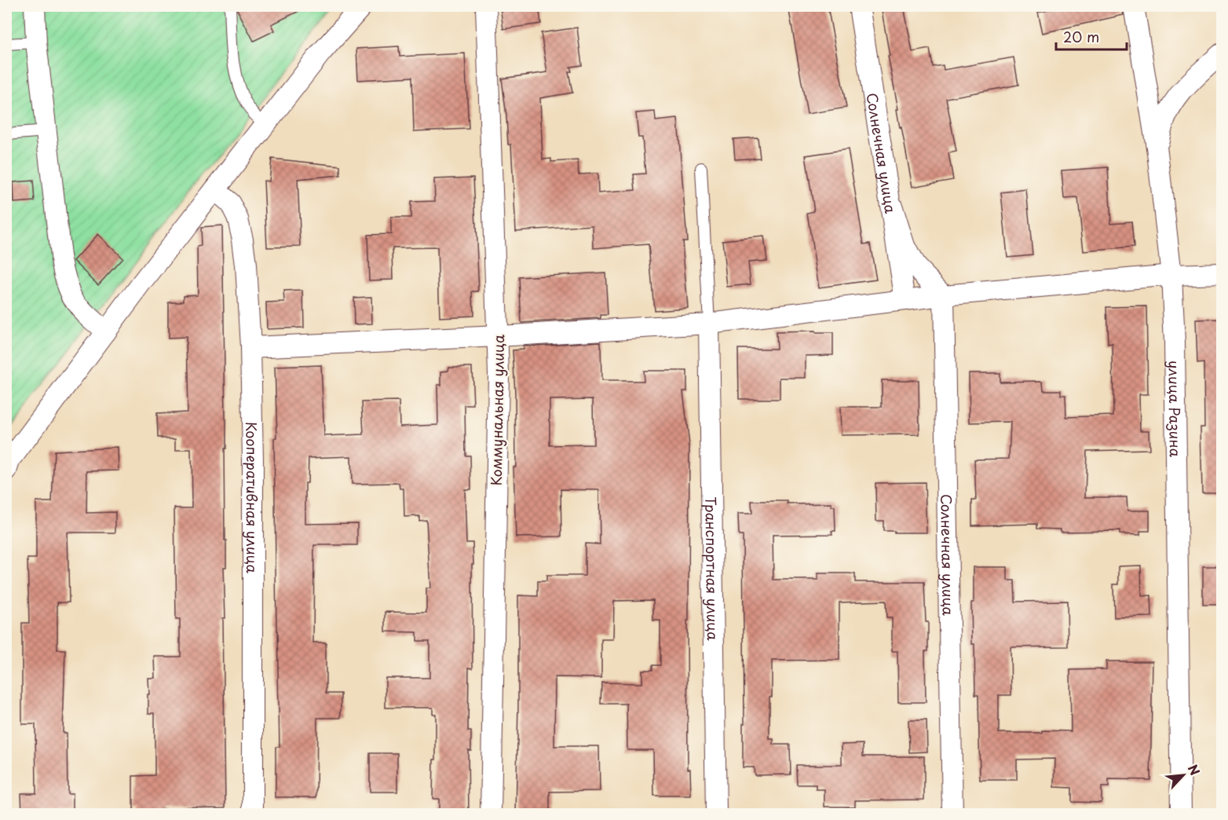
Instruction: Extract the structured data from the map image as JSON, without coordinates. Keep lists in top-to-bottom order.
{
  "streets": {
    "street": [
      "Солнечная улица",
      "улица Разина",
      "Коммунальная улица",
      "Кооперативная улица",
      "Транспортная улица"
    ]
  },
  "scale_bar": "20 m",
  "north": "top right"
}
